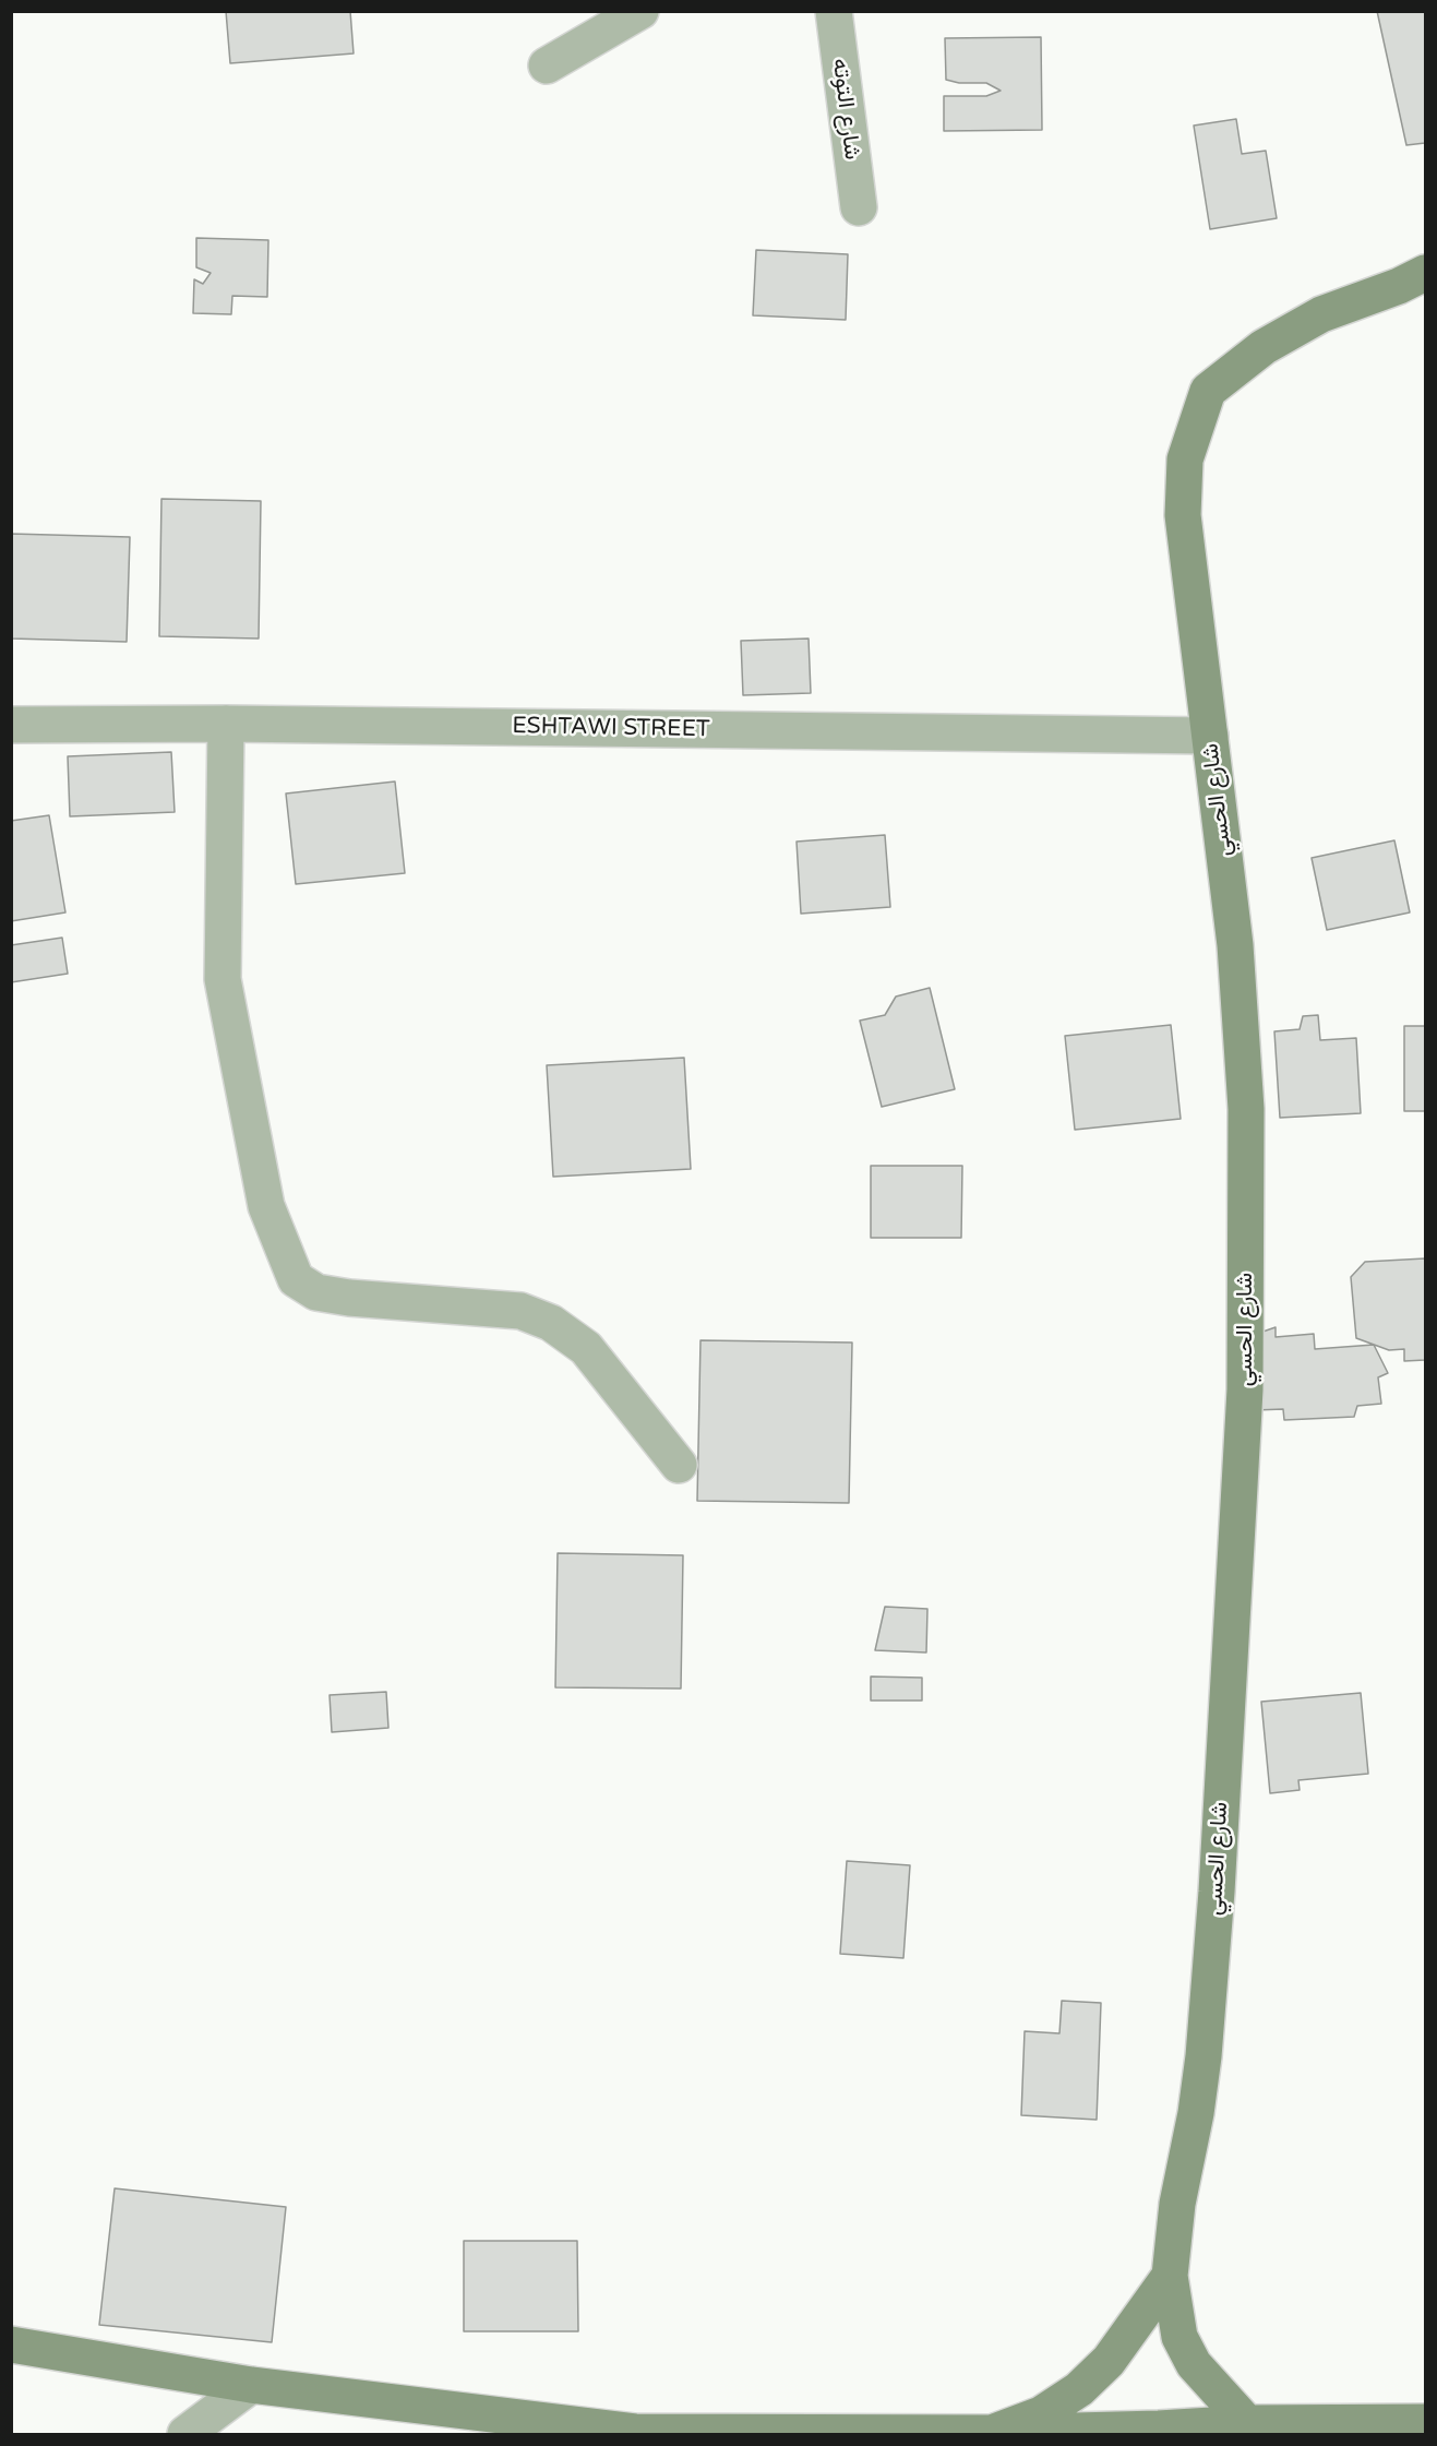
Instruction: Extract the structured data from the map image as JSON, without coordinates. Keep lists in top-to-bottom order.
{
  "streets": {
    "street": ["شارع التوته", "ESHTAWI STREET", "شارع الحسي"]
  },
  "crossings": [
    ["ESHTAWI STREET", "شارع الحسي"]
  ]
}
